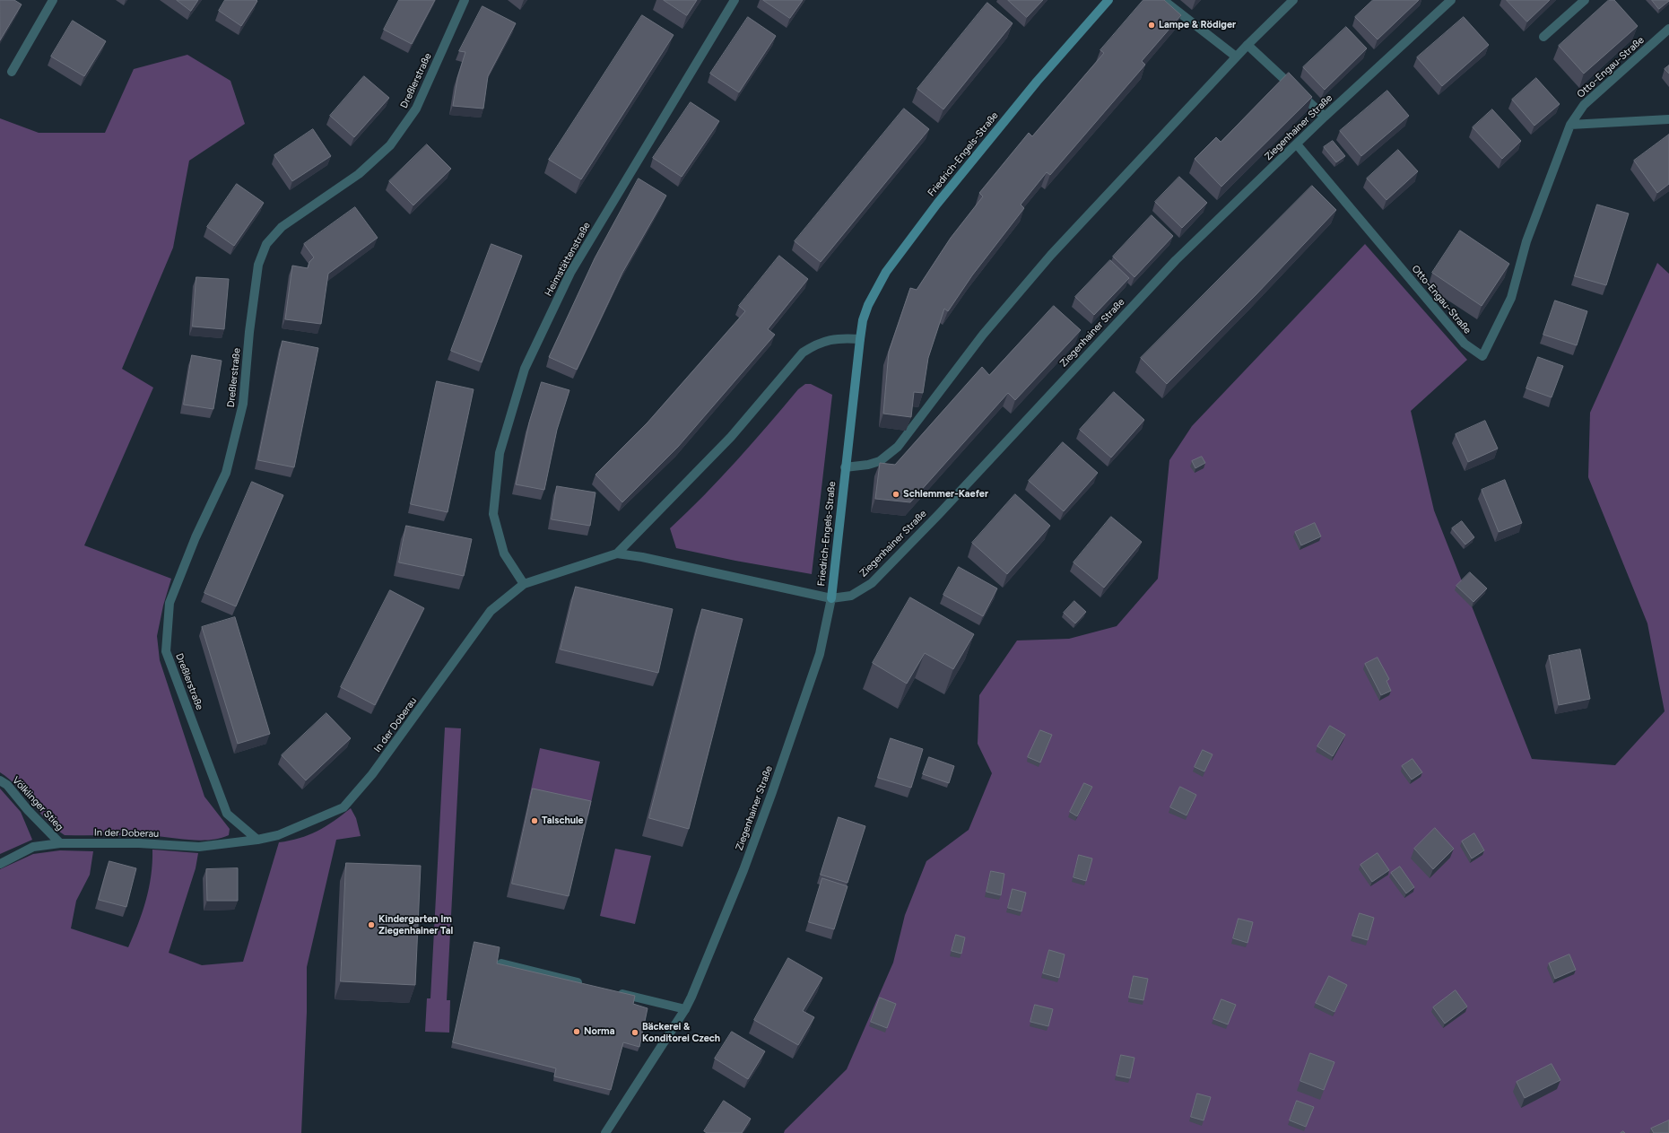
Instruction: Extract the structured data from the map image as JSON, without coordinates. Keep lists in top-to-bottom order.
{
  "streets": {
    "street": [
      "Otto-Engau-Straße",
      "Dreßlerstraße",
      "Ziegenhainer Straße",
      "Friedrich-Engels-Straße",
      "Heimstättenstraße",
      "In der Doberau",
      "Völklinger Stieg"
    ]
  },
  "crossings": [
    ["Otto-Engau-Straße", "Ziegenhainer Straße"],
    ["Dreßlerstraße", "In der Doberau"],
    ["Ziegenhainer Straße", "Friedrich-Engels-Straße"],
    ["Friedrich-Engels-Straße", "Heimstättenstraße"],
    ["Friedrich-Engels-Straße", "In der Doberau"],
    ["Heimstättenstraße", "In der Doberau"],
    ["In der Doberau", "Völklinger Stieg"]
  ],
  "places": [
    "Lampe & Rödiger",
    "Schlemmer-Kaefer",
    "Talschule",
    "Kindergarten Im Ziegenhainer Tal",
    "Norma",
    "Bäckerei & Konditorei Czech"
  ]
}
